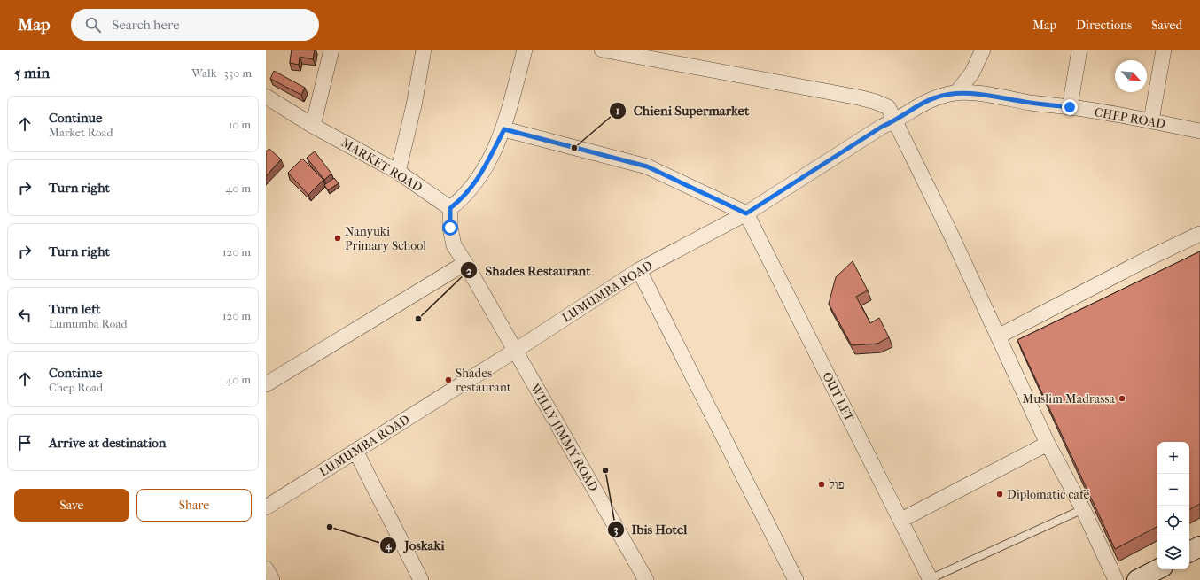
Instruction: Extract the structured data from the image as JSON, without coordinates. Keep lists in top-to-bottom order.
{
  "streets": {
    "street": [
      "CHEP ROAD",
      "MARKET ROAD",
      "LUMUMBA ROAD",
      "OUT LET",
      "WILLY JIMMY ROAD"
    ]
  },
  "crossings": [
    ["CHEP ROAD", "LUMUMBA ROAD"],
    ["LUMUMBA ROAD", "OUT LET"],
    ["LUMUMBA ROAD", "WILLY JIMMY ROAD"]
  ],
  "places": [
    "Chieni Supermarket",
    "Nanyuki Primary School",
    "Shades Restaurant",
    "Shades restaurant",
    "Muslim Madrassa",
    "Ibis Hotel",
    "פול",
    "Diplomatic café",
    "Joskaki"
  ],
  "north": "bottom right",
  "page": {
    "header": "Map",
    "search": "Search here",
    "nav": ["Map", "Directions", "Saved"],
    "heading": ["5 min", "Walk · 330 m"],
    "list": [
      ["Continue", "Market Road", "10 m"],
      ["Turn right", "40 m"],
      ["Turn right", "120 m"],
      ["Turn left", "Lumumba Road", "120 m"],
      ["Continue", "Chep Road", "40 m"],
      "Arrive at destination"
    ],
    "map_buttons": ["+", "−"],
    "buttons": ["Save", "Share"]
  }
}
